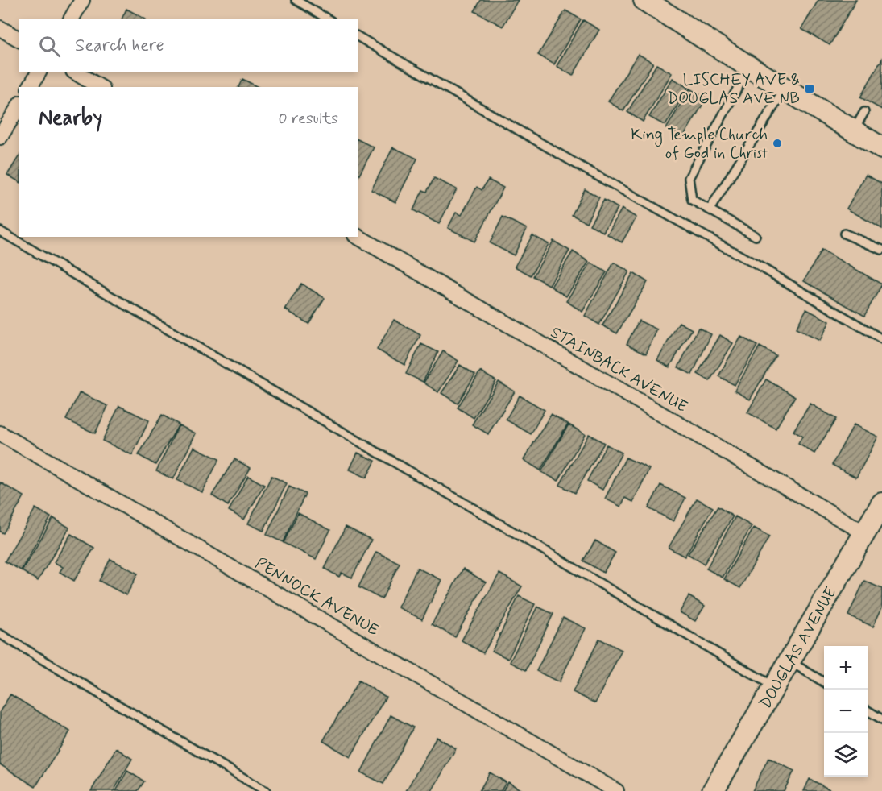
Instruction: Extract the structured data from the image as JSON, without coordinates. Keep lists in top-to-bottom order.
{
  "streets": {
    "main road": ["DOUGLAS AVENUE"],
    "street": ["STAINBACK AVENUE", "PENNOCK AVENUE"]
  },
  "crossings": [
    ["STAINBACK AVENUE", "DOUGLAS AVENUE"]
  ],
  "places": {
    "transit": ["LISCHEY AVE & DOUGLAS AVE NB"],
    "other": ["King Temple Church of God in Christ"]
  },
  "page": {
    "search": "Search here",
    "heading": ["Nearby", "0 results"],
    "map_buttons": ["+", "−"]
  }
}
